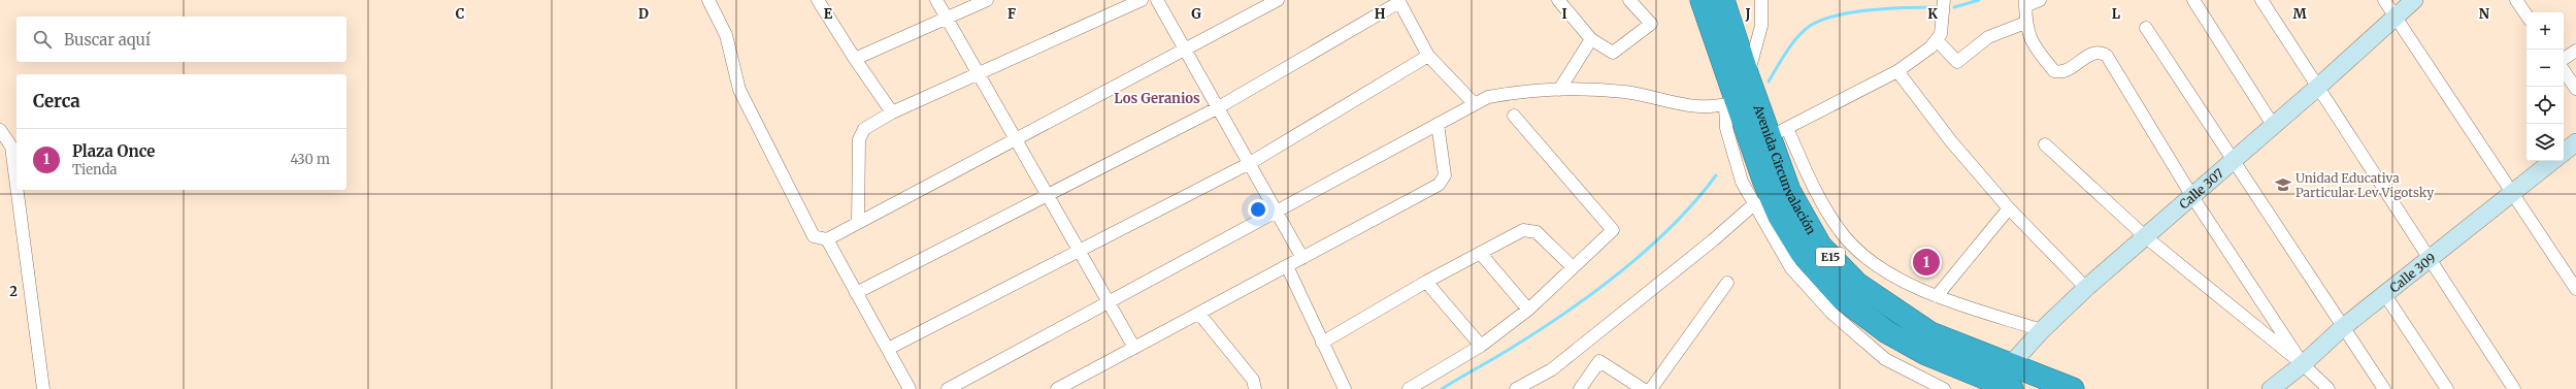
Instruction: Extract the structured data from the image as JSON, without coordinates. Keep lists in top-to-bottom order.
{
  "streets": {
    "highway": ["Avenida Circunvalación", "E15"],
    "street": ["Calle 307", "Calle 309"]
  },
  "crossings": [
    ["Avenida Circunvalación", "Calle 307"]
  ],
  "districts": ["Los Geranios"],
  "places": {
    "school or university": ["Unidad Educativa Particular Lev Vigotsky"]
  },
  "page": {
    "map_buttons": ["+", "−"],
    "search": "Buscar aquí",
    "heading": "Cerca",
    "list": [
      {
        "mark": "1",
        "name": "Plaza Once",
        "note": "Tienda",
        "value": "430 m"
      }
    ],
    "pins": "1"
  },
  "grid": {
    "columns": [
      "C",
      "D",
      "E",
      "F",
      "G",
      "H",
      "I",
      "J",
      "K",
      "L",
      "M",
      "N"
    ],
    "rows": ["2"]
  }
}
